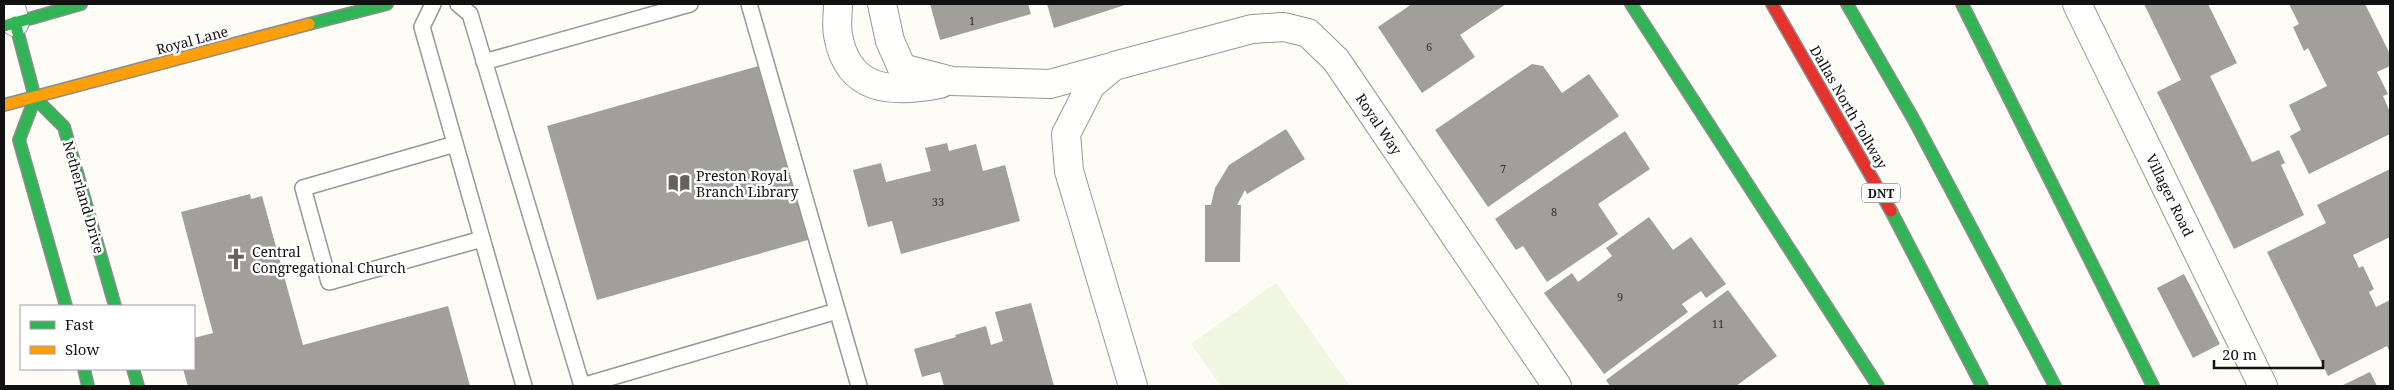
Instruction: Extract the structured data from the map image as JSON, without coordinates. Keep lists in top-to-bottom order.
{
  "streets": {
    "main road": [
      "Royal Lane",
      "Dallas North Tollway",
      "DNT",
      "Netherland Drive"
    ],
    "street": ["Royal Way", "Villager Road"]
  },
  "crossings": [
    ["Royal Lane", "Netherland Drive"]
  ],
  "places": {
    "library": ["Preston Royal Branch Library"],
    "church": ["Central Congregational Church"]
  },
  "house_numbers": [
    "1",
    "6",
    "7",
    "33",
    "8",
    "9",
    "11"
  ],
  "legend": ["Fast", "Slow"],
  "scale_bar": "20 m"
}
